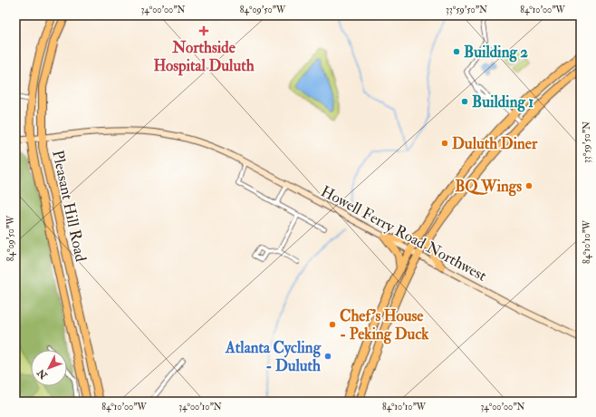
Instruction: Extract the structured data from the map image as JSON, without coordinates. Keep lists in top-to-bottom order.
{
  "streets": {
    "highway": ["Pleasant Hill Road"],
    "street": ["Howell Ferry Road Northwest"]
  },
  "crossings": [
    ["Pleasant Hill Road", "Howell Ferry Road Northwest"]
  ],
  "places": {
    "health": ["Northside Hospital Duluth"],
    "other": [
      "Building 2",
      "Building 1",
      "Duluth Diner",
      "BQ Wings",
      "Chef's House - Peking Duck",
      "Atlanta Cycling - Duluth"
    ]
  },
  "north": "bottom left",
  "coordinates": [
    "34°00'00\"N",
    "84°09'50\"W",
    "33°59'50\"N",
    "84°10'00\"W",
    "84°10'10\"W",
    "34°00'10\"N"
  ]
}
